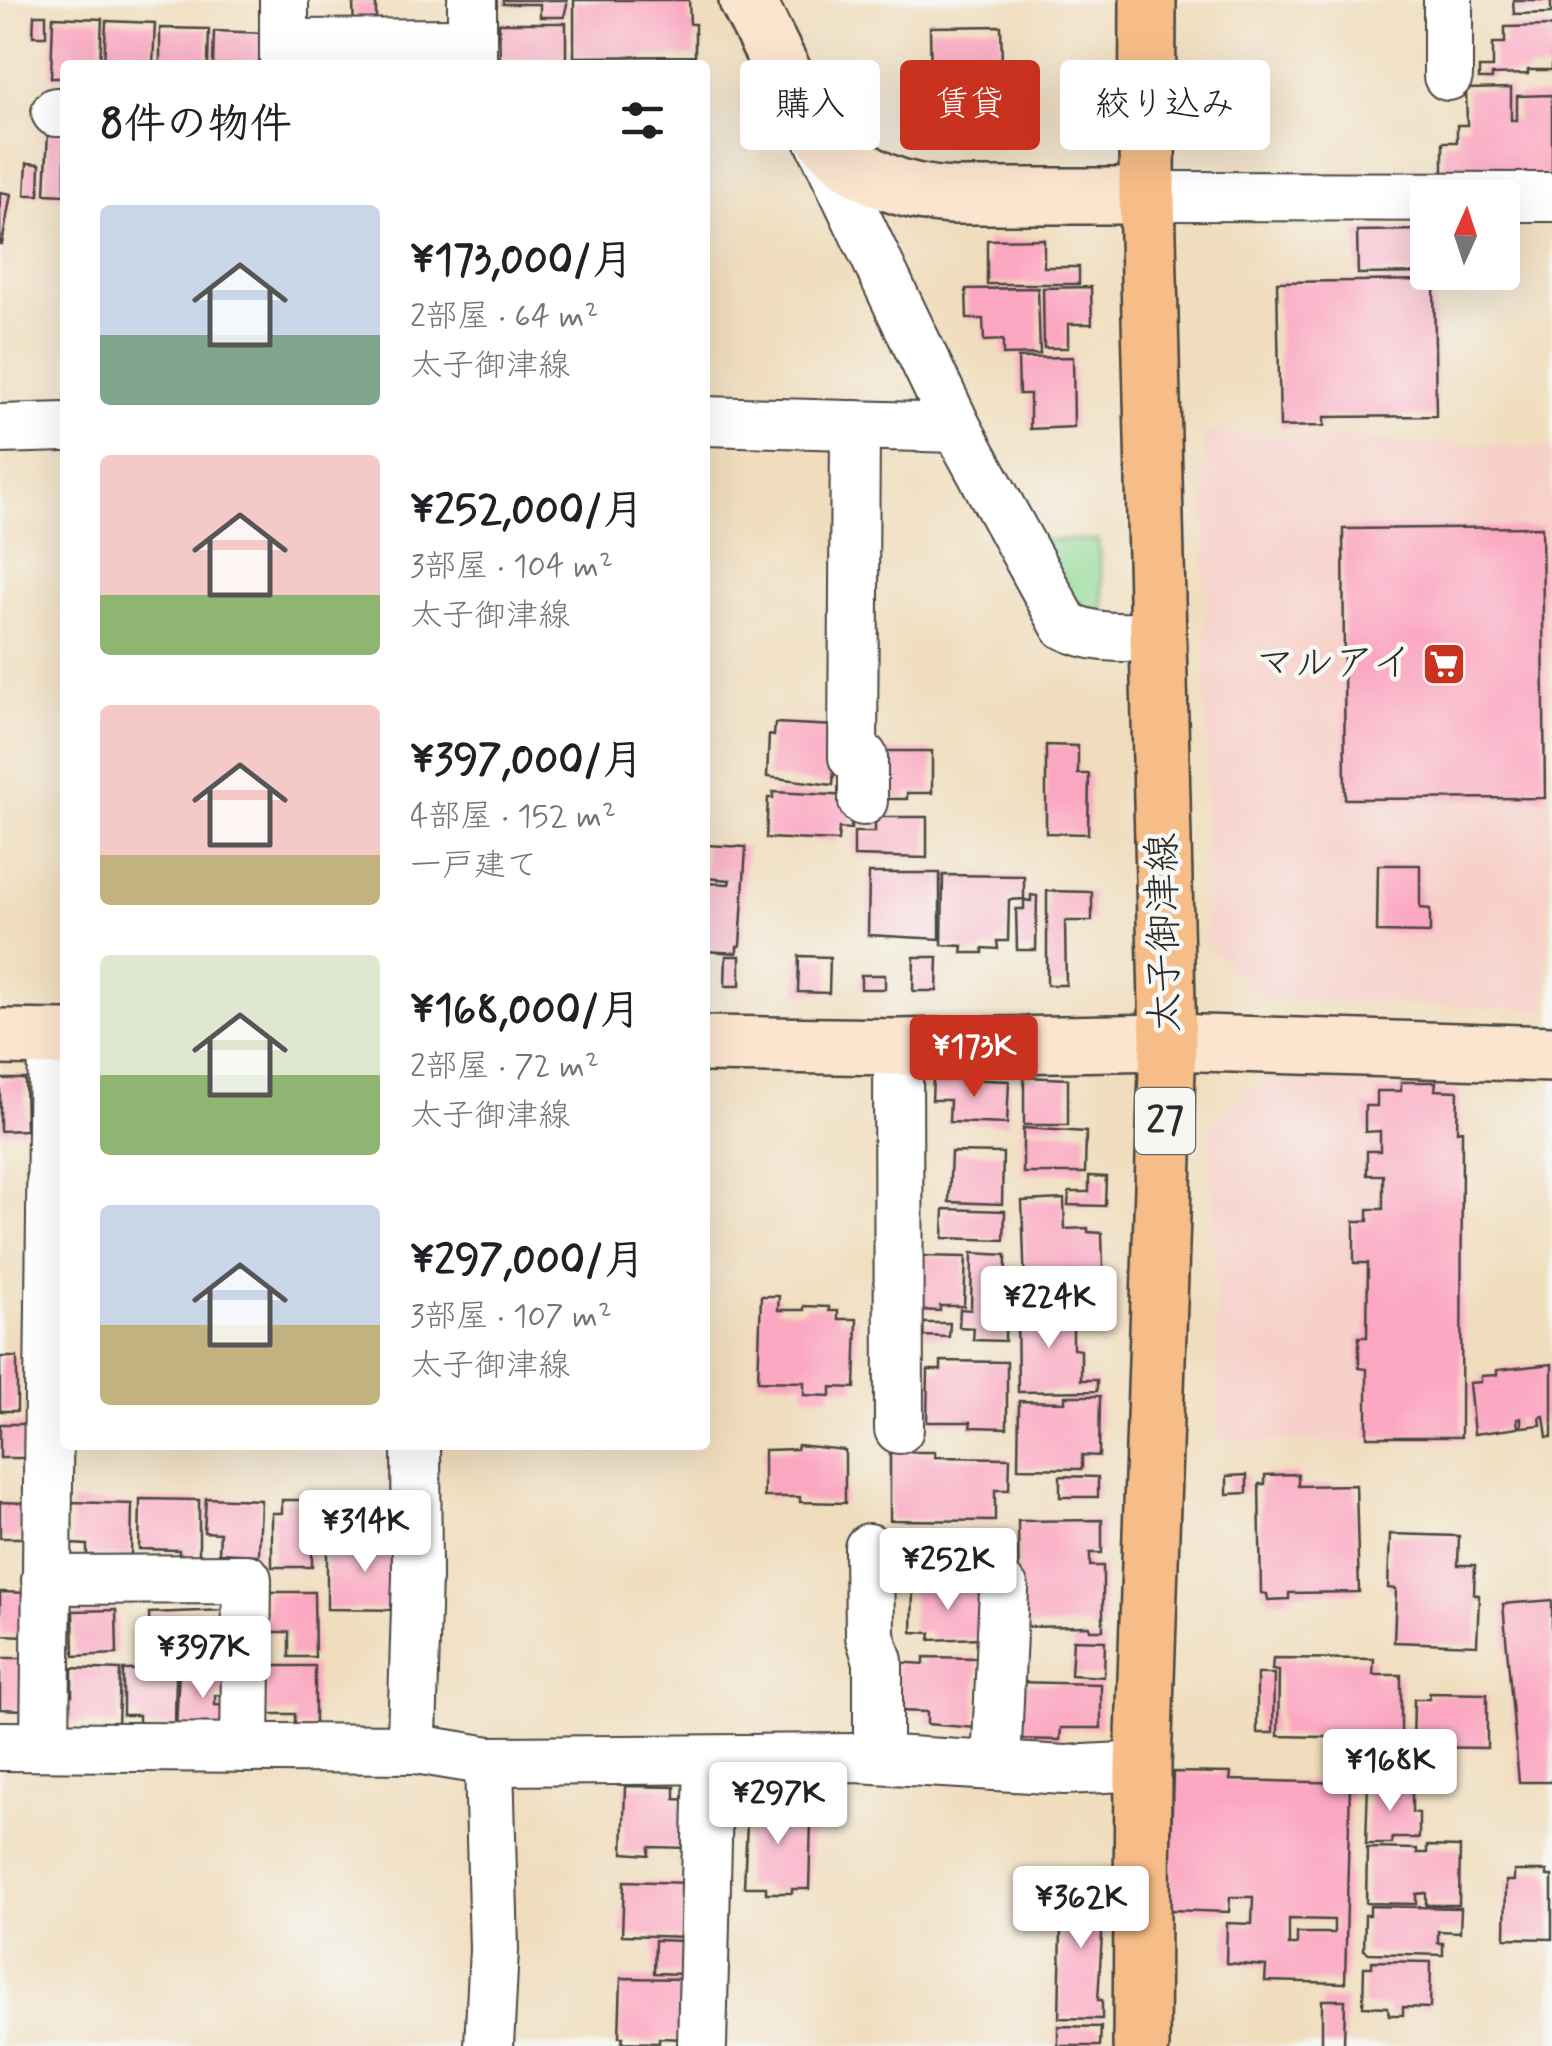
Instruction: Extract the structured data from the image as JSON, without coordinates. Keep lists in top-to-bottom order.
{
  "streets": {
    "main road": ["太子御津線", "27"]
  },
  "places": {
    "supermarket": ["マルアイ"]
  },
  "north": "top",
  "page": {
    "chip": ["購入", "賃貸", "絞り込み"],
    "heading": "8件の物件",
    "list": [
      {
        "name": "¥173,000/月",
        "note": "2部屋 · 64 m² · 太子御津線"
      },
      {
        "name": "¥252,000/月",
        "note": "3部屋 · 104 m² · 太子御津線"
      },
      {
        "name": "¥397,000/月",
        "note": "4部屋 · 152 m² · 一戸建て"
      },
      {
        "name": "¥168,000/月",
        "note": "2部屋 · 72 m² · 太子御津線"
      },
      {
        "name": "¥297,000/月",
        "note": "3部屋 · 107 m² · 太子御津線"
      }
    ],
    "price": [
      "¥173K",
      "¥224K",
      "¥314K",
      "¥252K",
      "¥397K",
      "¥168K",
      "¥297K",
      "¥362K"
    ]
  }
}
